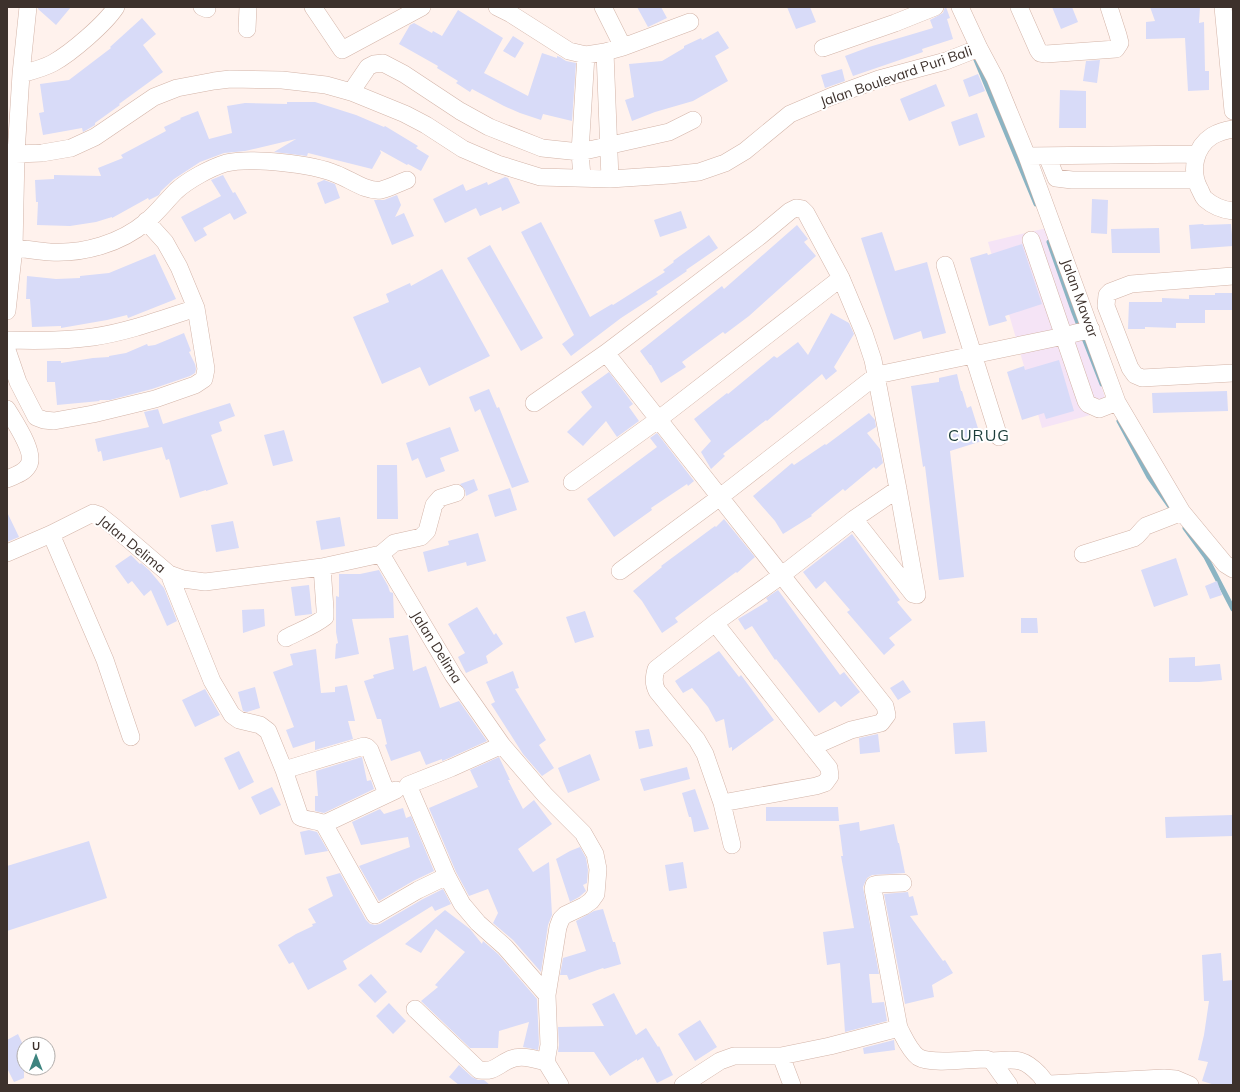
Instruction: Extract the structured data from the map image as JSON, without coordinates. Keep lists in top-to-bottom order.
{
  "streets": {
    "street": ["Jalan Boulevard Puri Bali", "Jalan Mawar", "Jalan Delima"]
  },
  "crossings": [
    ["Jalan Boulevard Puri Bali", "Jalan Mawar"]
  ],
  "districts": ["CURUG"],
  "north": "top"
}
